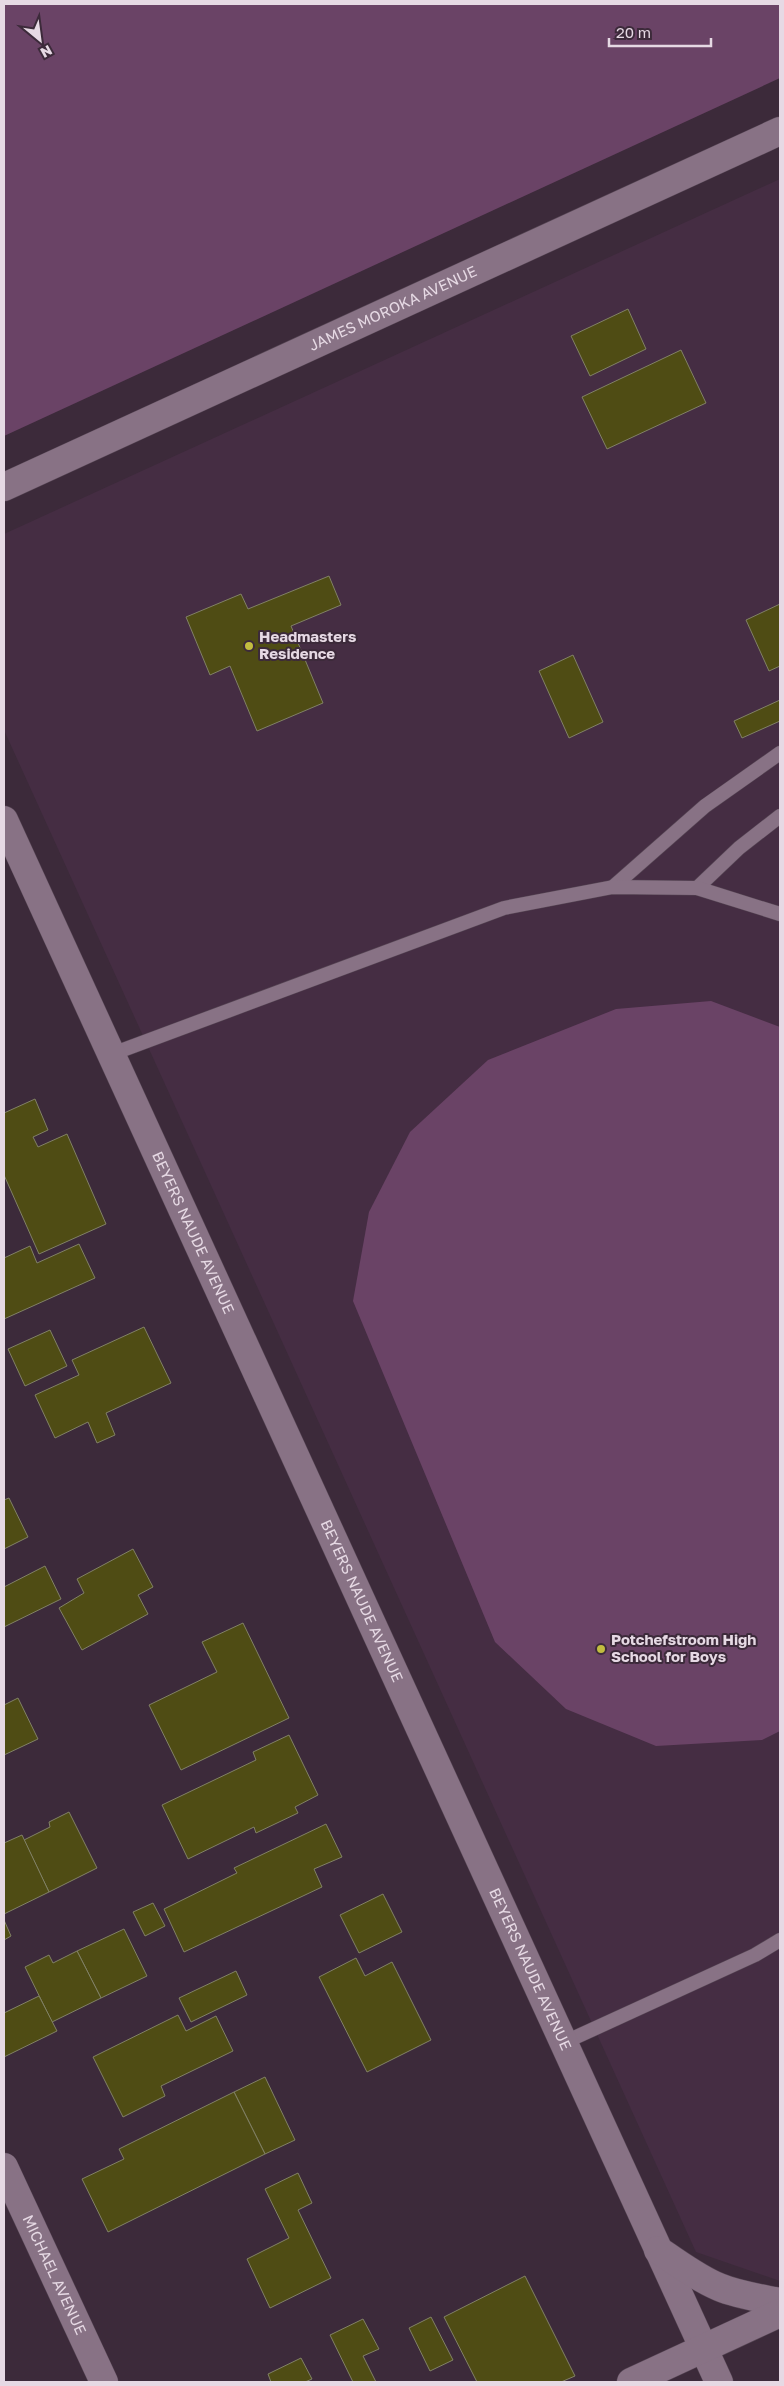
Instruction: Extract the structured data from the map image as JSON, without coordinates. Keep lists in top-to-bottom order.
{
  "streets": {
    "street": ["JAMES MOROKA AVENUE", "BEYERS NAUDE AVENUE", "MICHAEL AVENUE"]
  },
  "places": ["Headmasters Residence", "Potchefstroom High School for Boys"],
  "scale_bar": "20 m",
  "north": "bottom right"
}
